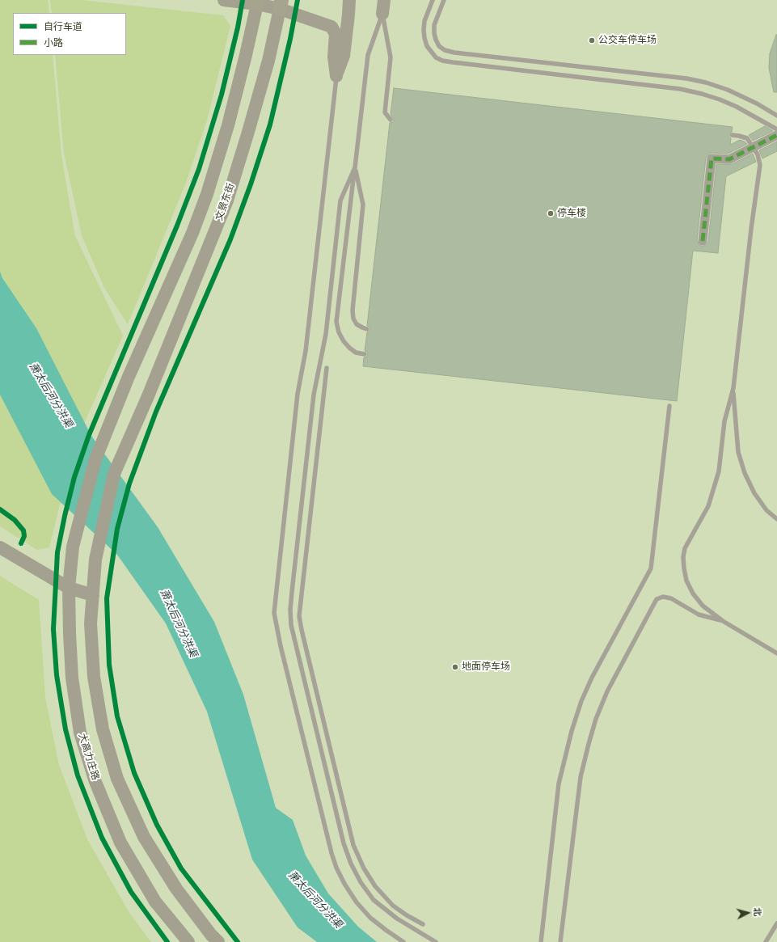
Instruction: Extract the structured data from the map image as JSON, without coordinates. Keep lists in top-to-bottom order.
{
  "streets": {
    "main road": ["文景东街", "大高力庄路"]
  },
  "crossings": [
    ["文景东街", "大高力庄路"]
  ],
  "water": ["萧太后河分洪渠"],
  "places": ["公交车停车场", "停车楼", "地面停车场"],
  "legend": ["自行车道", "小路"],
  "north": "right"
}
